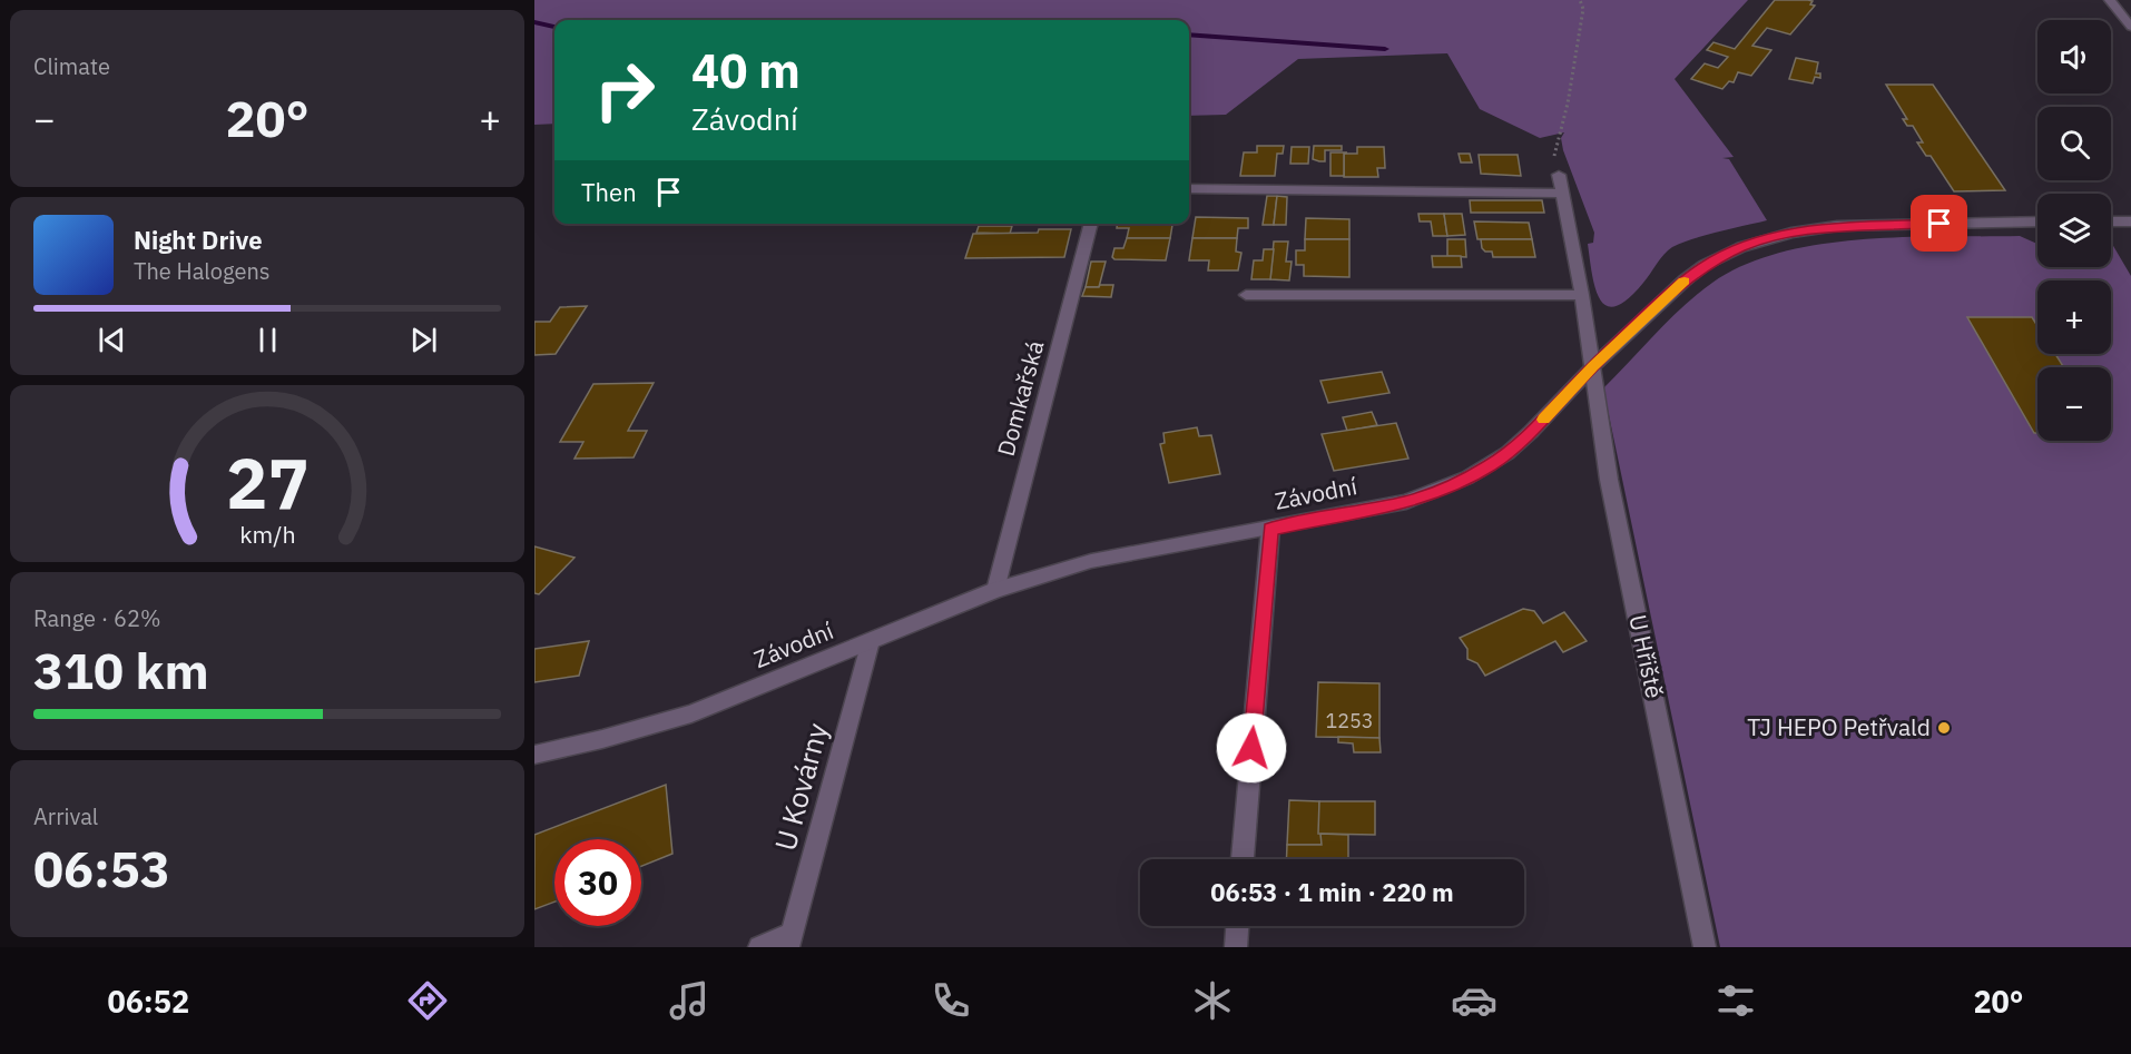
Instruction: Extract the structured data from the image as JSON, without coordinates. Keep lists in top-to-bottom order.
{
  "streets": {
    "street": [
      "Domkařská",
      "Závodní",
      "U Hřiště",
      "U Kovárny"
    ]
  },
  "crossings": [
    ["Domkařská", "Závodní"],
    ["Závodní", "U Hřiště"],
    ["Závodní", "U Kovárny"]
  ],
  "places": ["TJ HEPO Petřvald"],
  "house_numbers": ["1253"],
  "page": {
    "tile": [
      "Climate",
      ["Range · 62%", "310 km"],
      ["Arrival", "06:53"]
    ],
    "map_buttons": ["+", "−"],
    "turn": ["40 m", "Závodní"],
    "heat": ["−", "20°", "+"],
    "then": "Then",
    "song": ["Night Drive", "The Halogens"],
    "limit": "30",
    "trip": "06:53 · 1 min · 220 m",
    "tabs": ["06:52", "20°"],
    "gauge": ["27", "km/h"]
  }
}
